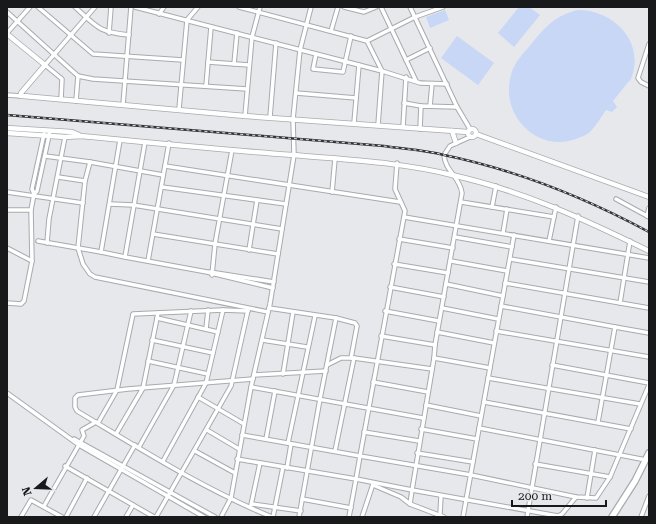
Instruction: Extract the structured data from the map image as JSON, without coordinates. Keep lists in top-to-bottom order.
{
  "scale_bar": "200 m",
  "north": "left"
}
